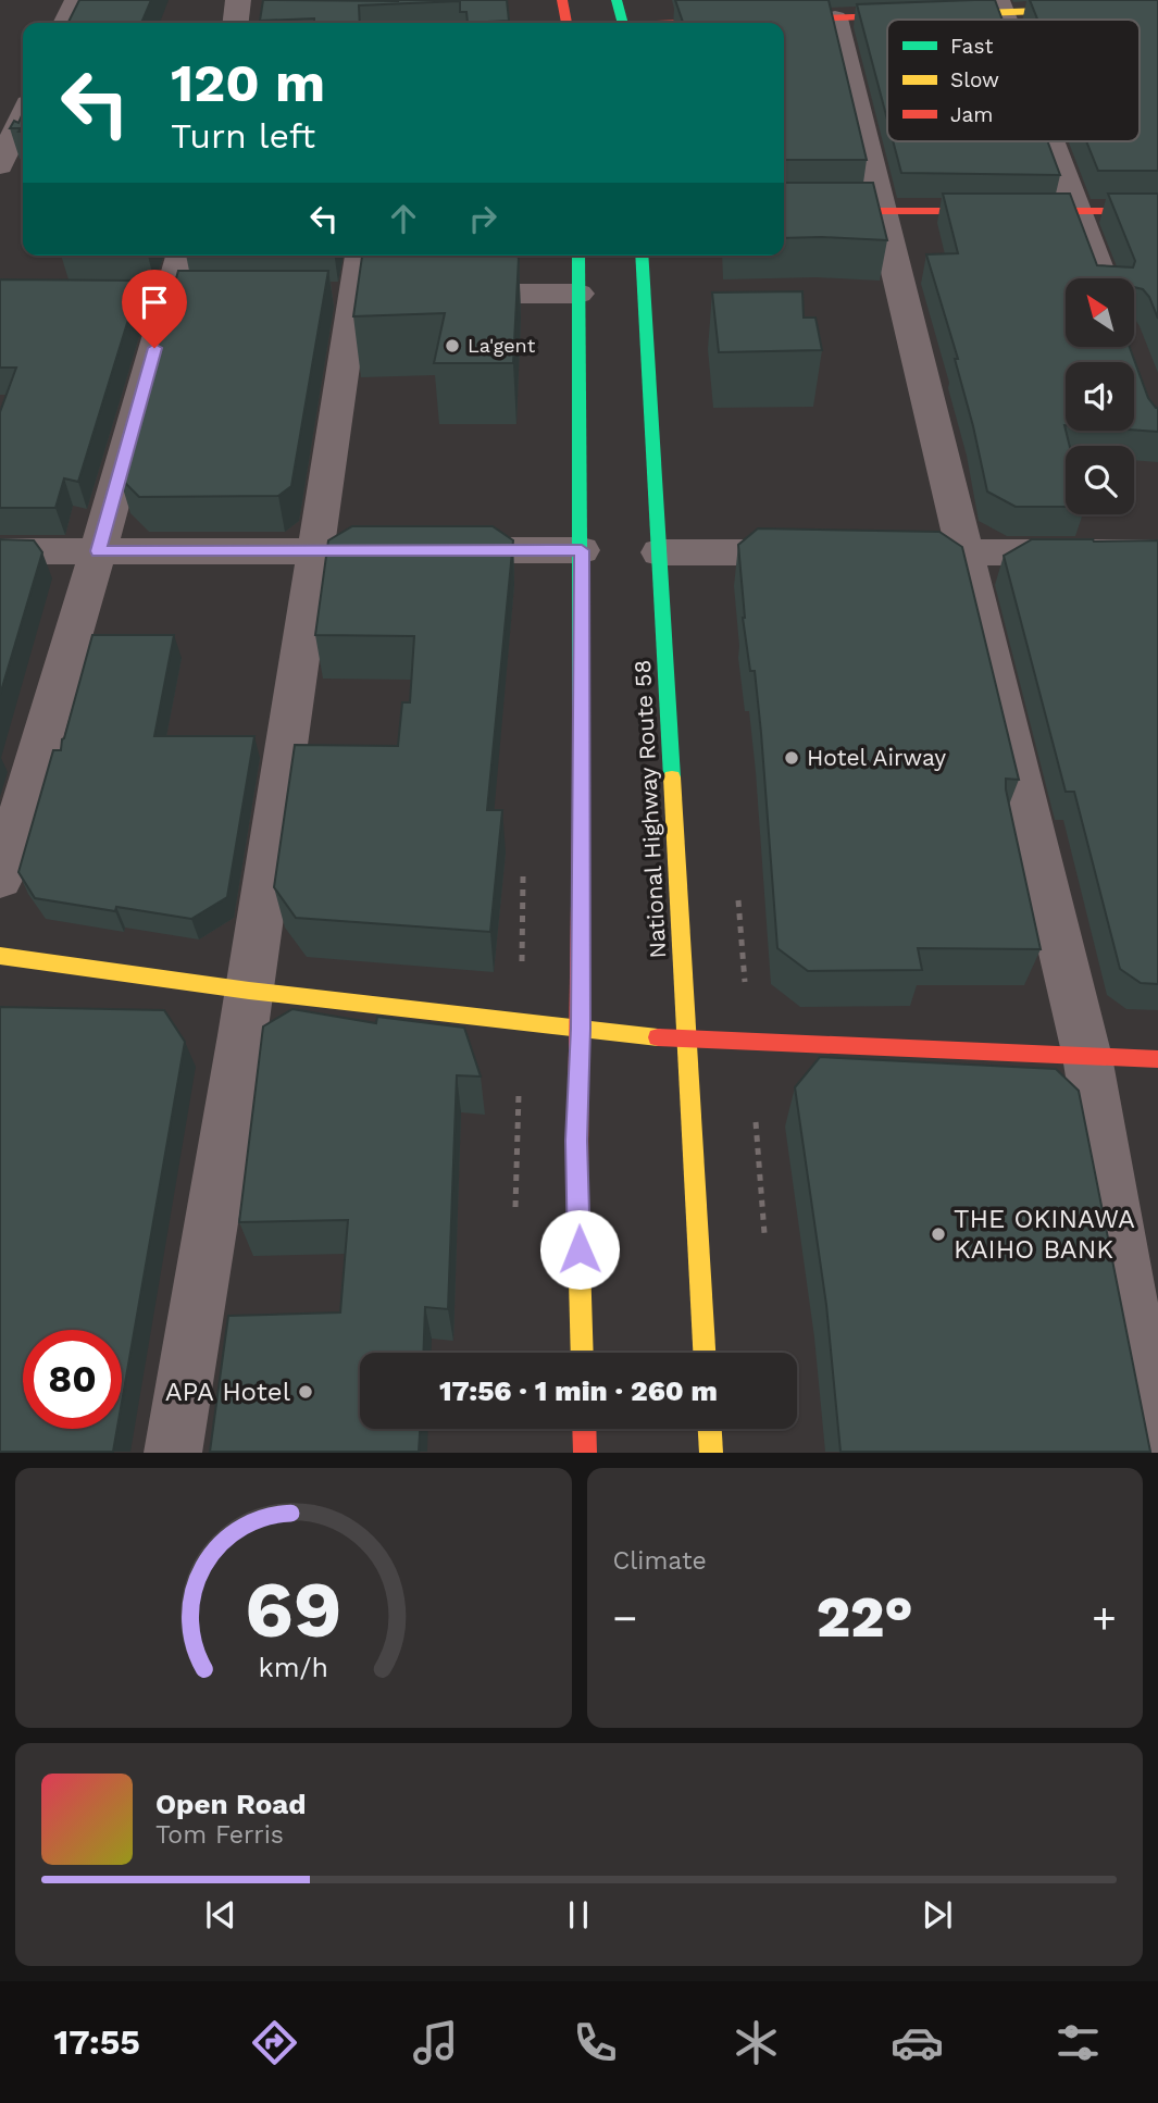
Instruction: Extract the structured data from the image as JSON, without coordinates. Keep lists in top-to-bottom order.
{
  "streets": {
    "main road": ["National Highway Route 58"]
  },
  "places": [
    "La'gent",
    "Hotel Airway",
    "THE OKINAWA KAIHO BANK",
    "APA Hotel"
  ],
  "legend": ["Fast", "Slow", "Jam"],
  "north": "top left",
  "page": {
    "turn": ["120 m", "Turn left"],
    "limit": "80",
    "trip": "17:56 · 1 min · 260 m",
    "tile": "Climate",
    "heat": ["−", "22°", "+"],
    "song": ["Open Road", "Tom Ferris"],
    "tabs": "17:55",
    "gauge": ["69", "km/h"]
  }
}
